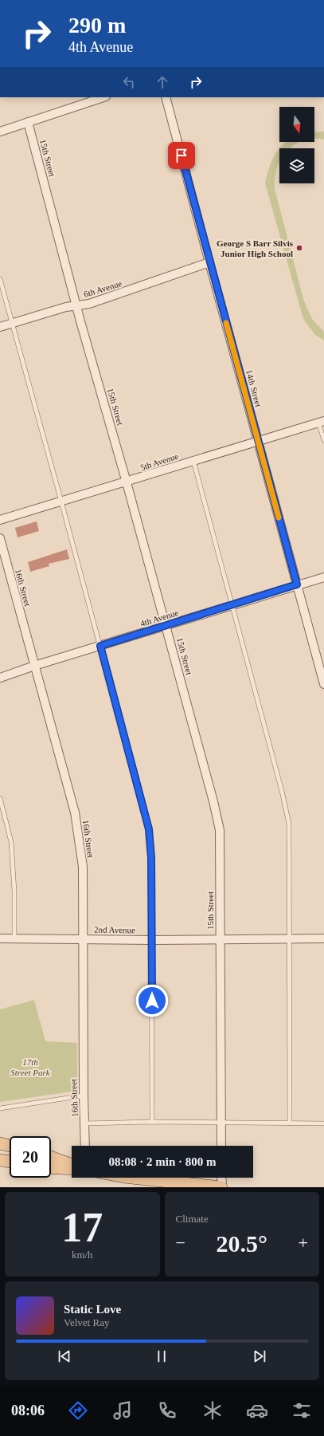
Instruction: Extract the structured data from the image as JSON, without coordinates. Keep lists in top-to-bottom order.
{
  "streets": {
    "street": [
      "15th Street",
      "6th Avenue",
      "14th Street",
      "5th Avenue",
      "16th Street",
      "4th Avenue",
      "2nd Avenue"
    ]
  },
  "crossings": [
    ["15th Street", "6th Avenue"],
    ["15th Street", "5th Avenue"],
    ["15th Street", "4th Avenue"],
    ["15th Street", "2nd Avenue"],
    ["6th Avenue", "14th Street"],
    ["14th Street", "5th Avenue"],
    ["14th Street", "4th Avenue"],
    ["16th Street", "4th Avenue"],
    ["16th Street", "2nd Avenue"]
  ],
  "parks": ["17th Street Park"],
  "places": ["George S Barr Silvis Junior High School"],
  "north": "bottom",
  "page": {
    "turn": ["290 m", "4th Avenue"],
    "limit": "20",
    "trip": "08:08 · 2 min · 800 m",
    "tile": [
      ["17", "km/h"],
      "Climate"
    ],
    "heat": ["−", "20.5°", "+"],
    "song": ["Static Love", "Velvet Ray"],
    "tabs": "08:06"
  }
}
